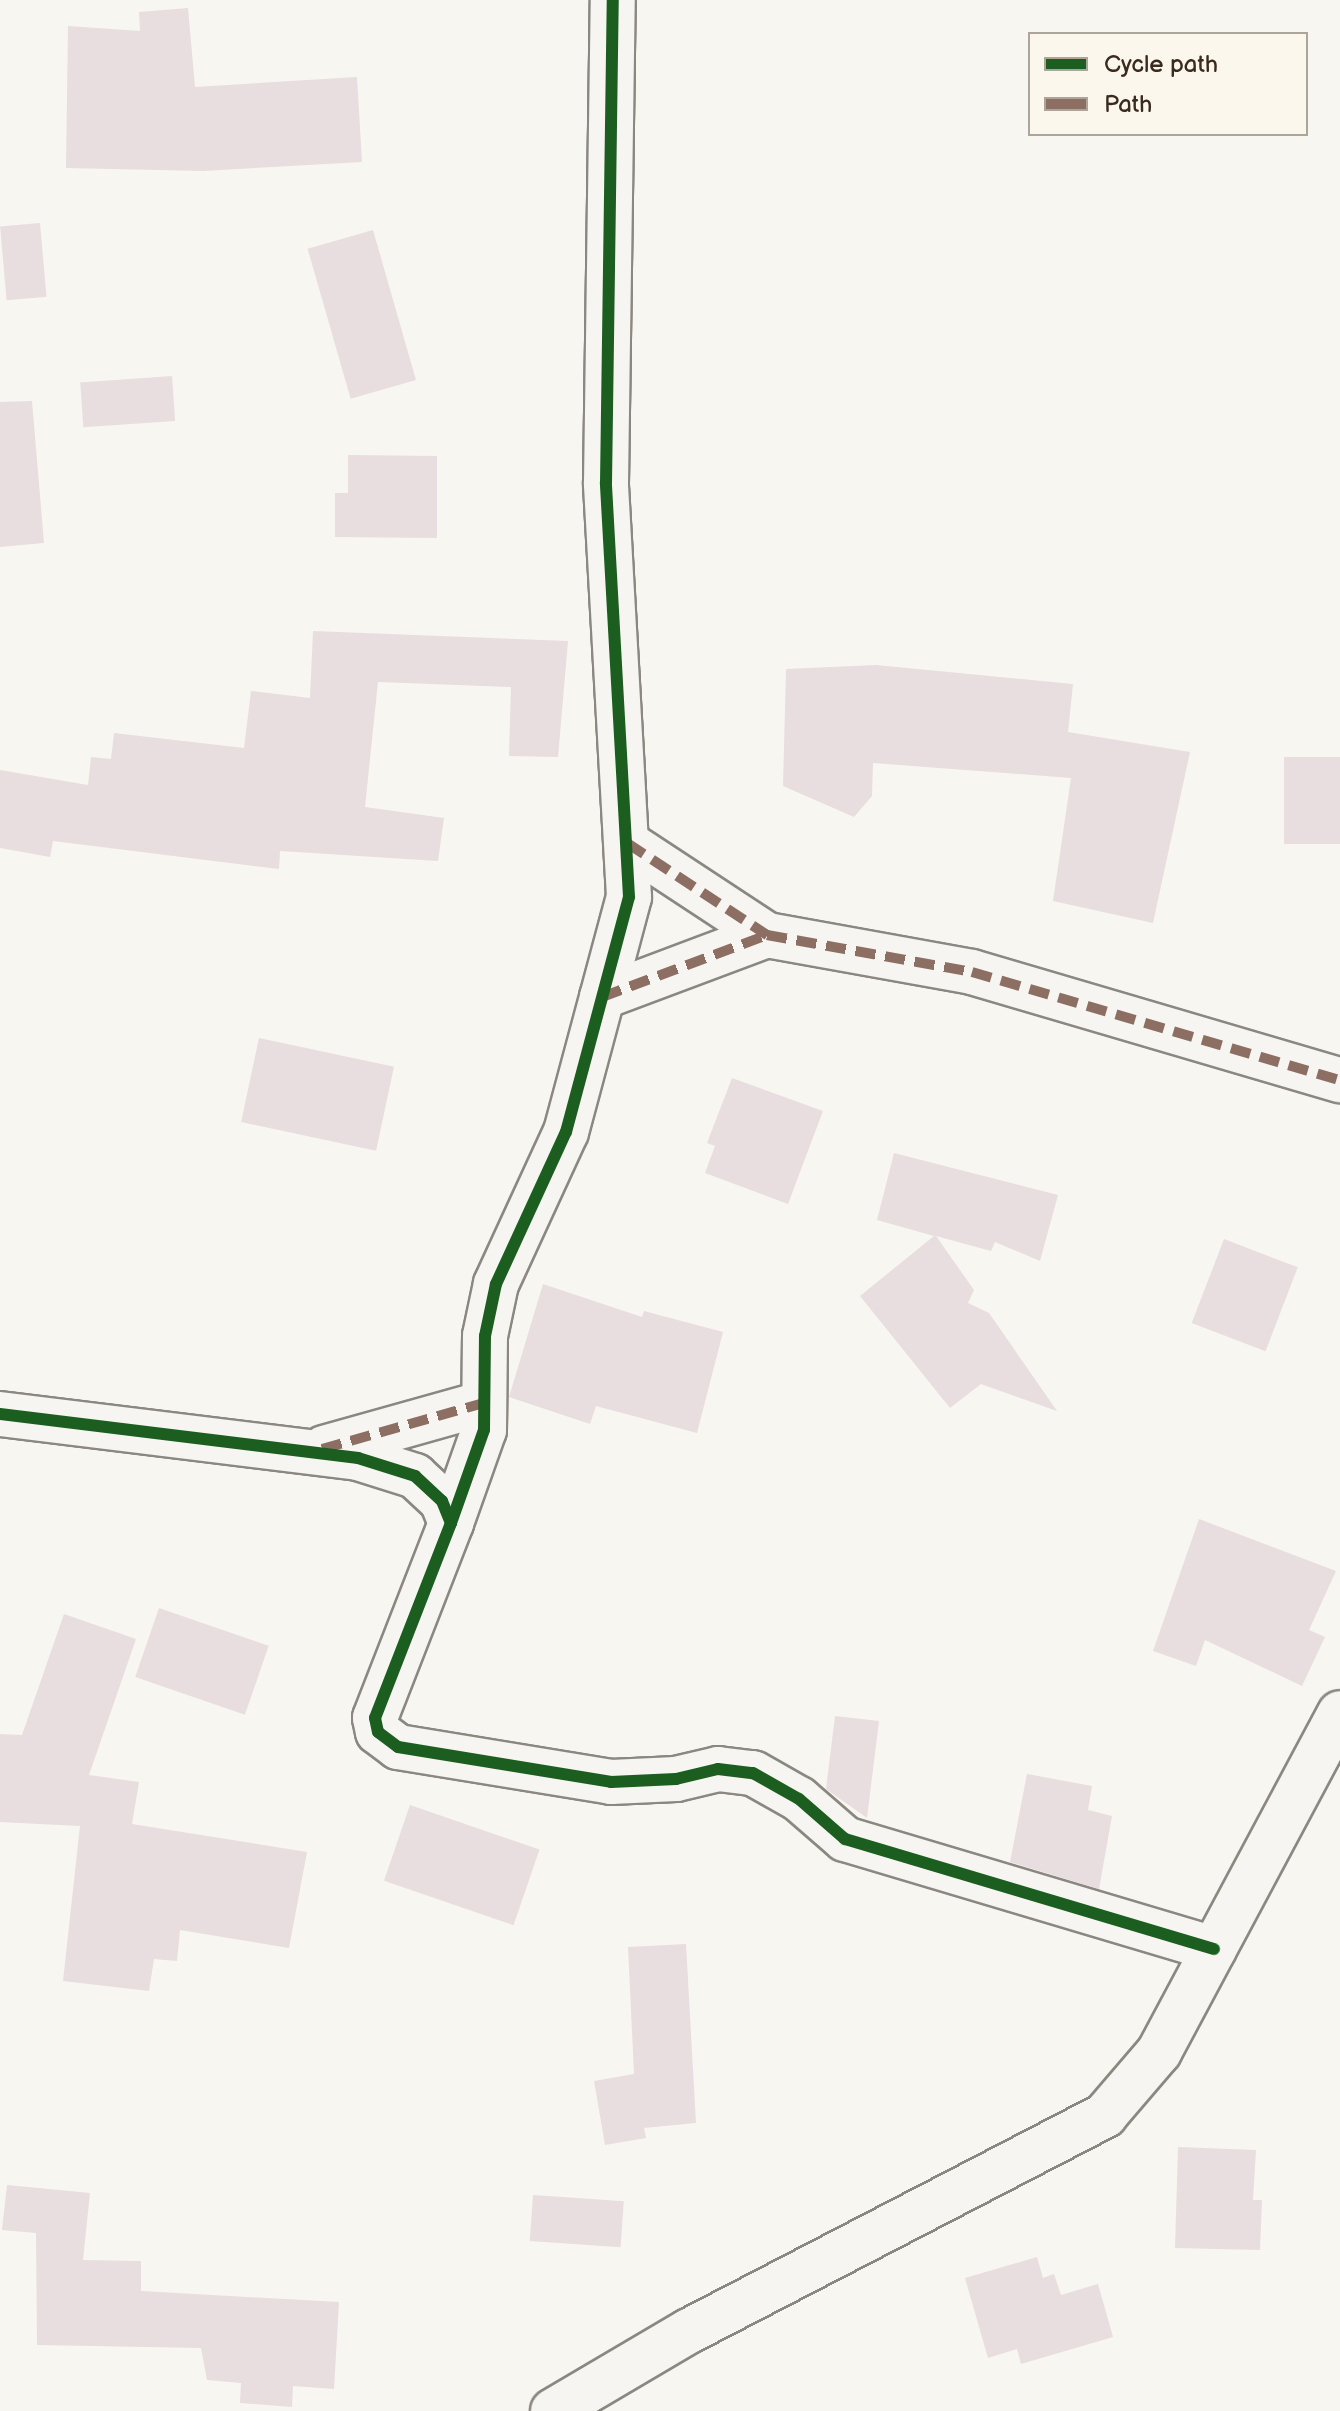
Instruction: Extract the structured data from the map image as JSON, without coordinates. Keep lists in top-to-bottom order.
{
  "legend": ["Cycle path", "Path"]
}
